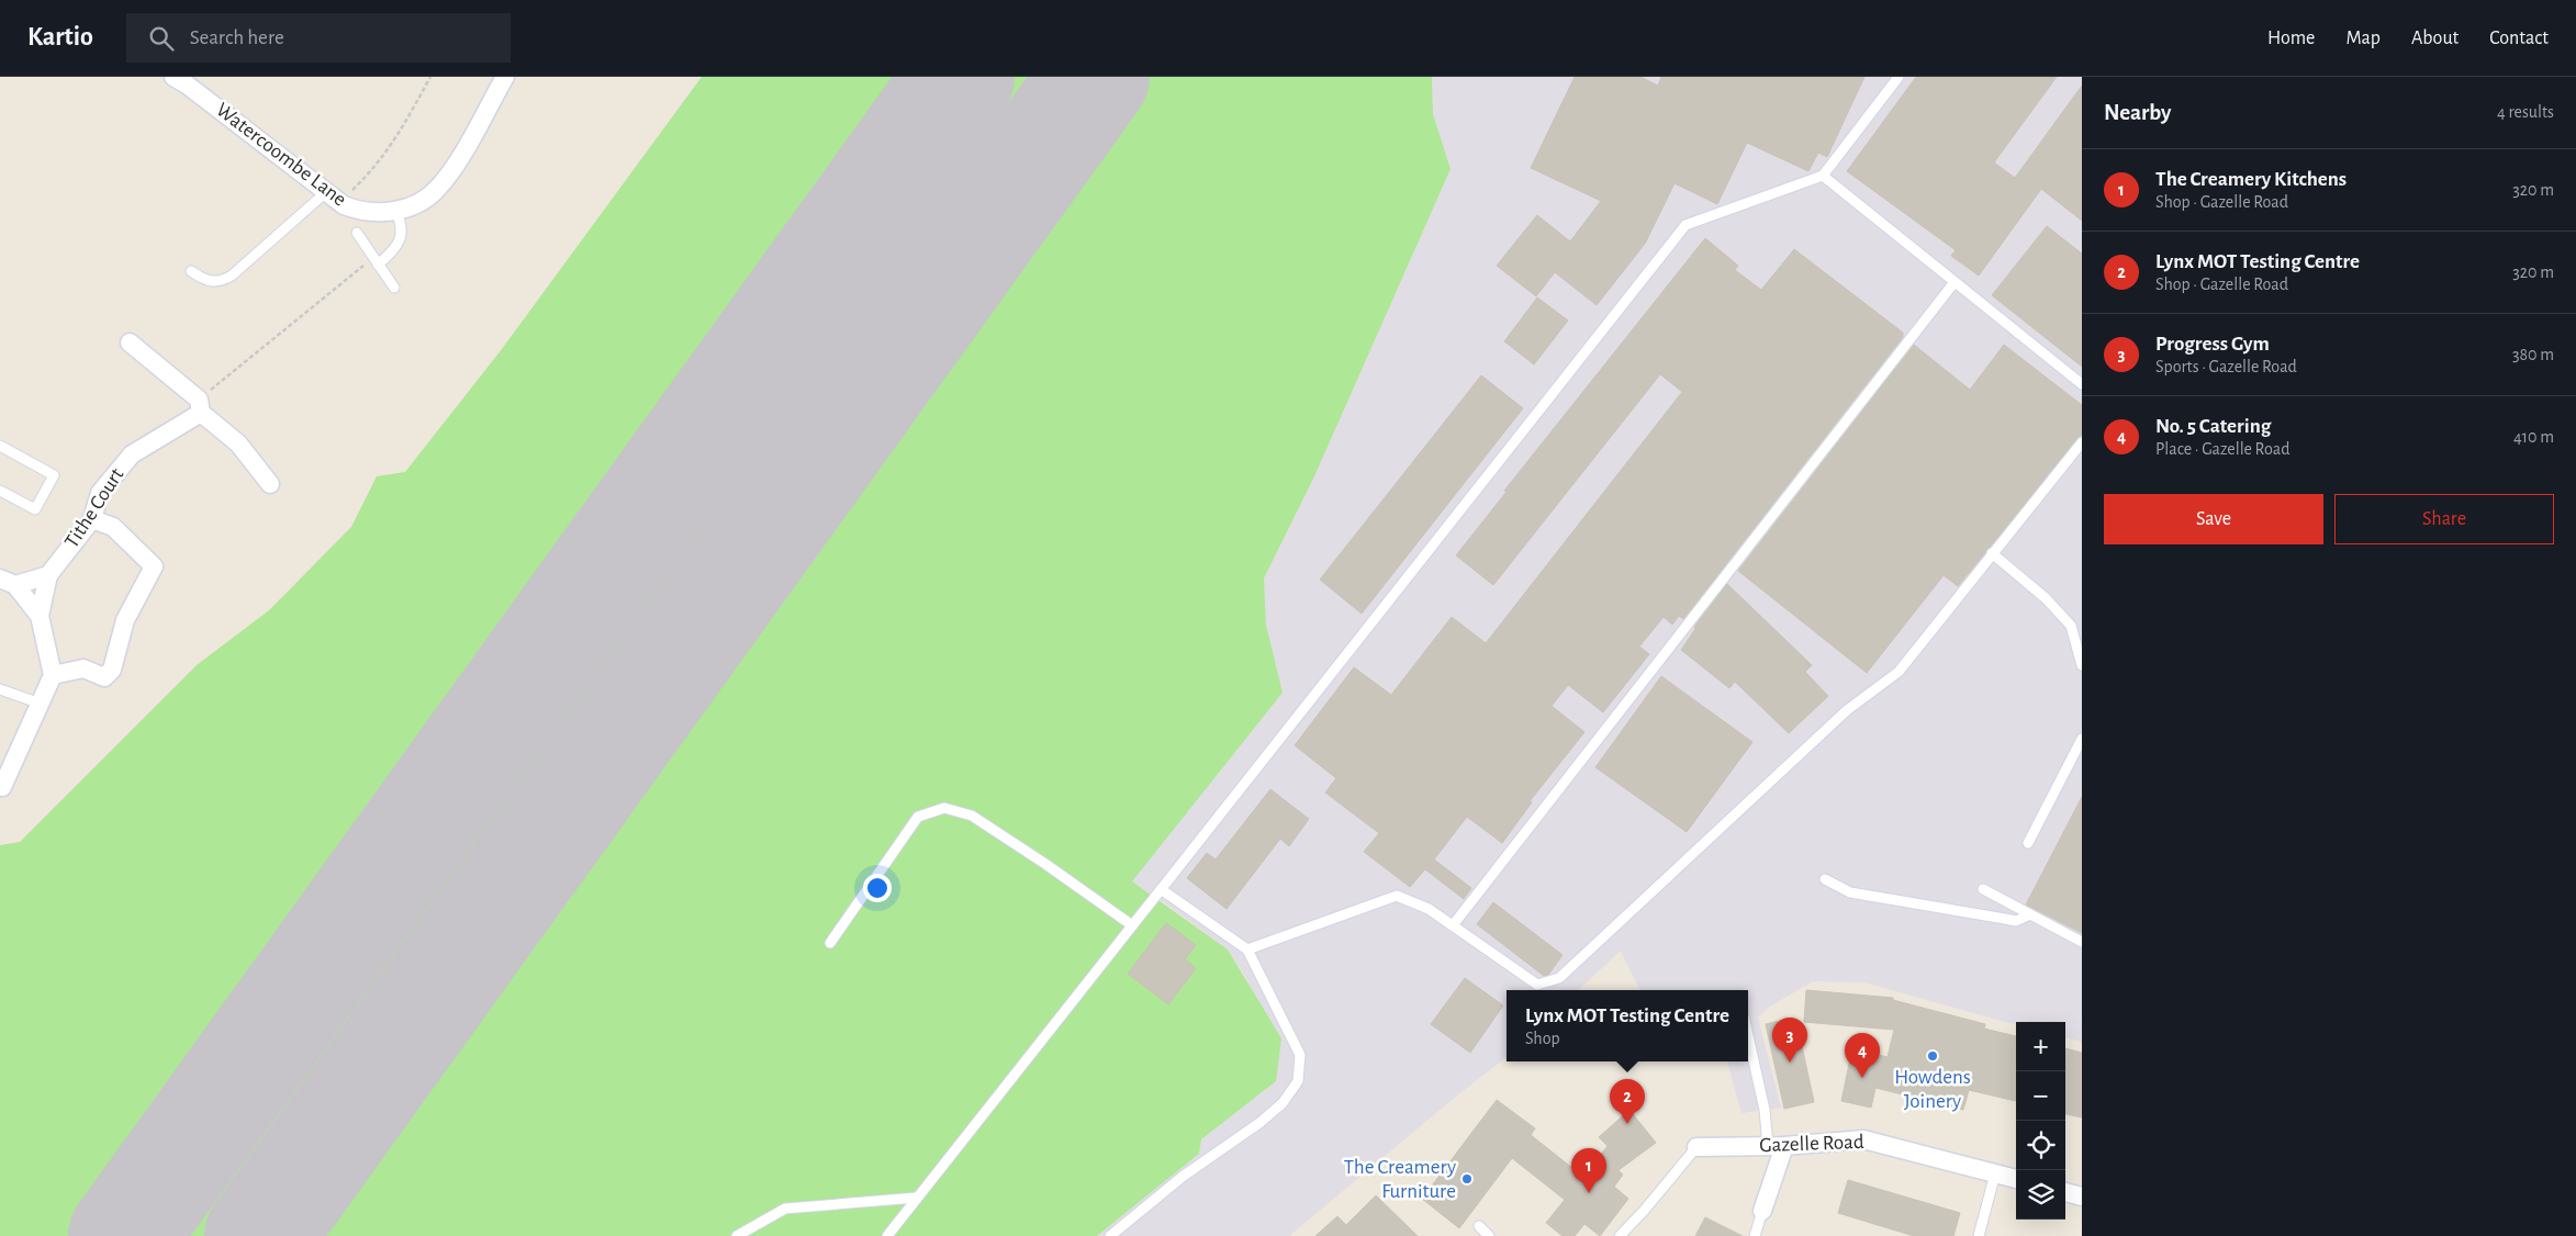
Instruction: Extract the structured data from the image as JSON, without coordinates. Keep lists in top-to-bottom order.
{
  "streets": {
    "street": ["Watercoombe Lane", "Tithe Court", "Gazelle Road"]
  },
  "places": ["Howdens Joinery", "The Creamery Furniture"],
  "page": {
    "header": "Kartio",
    "search": "Search here",
    "nav": [
      "Home",
      "Map",
      "About",
      "Contact"
    ],
    "heading": ["Nearby", "4 results"],
    "list": [
      {
        "mark": "1",
        "name": "The Creamery Kitchens",
        "note": "Shop · Gazelle Road",
        "value": "320 m"
      },
      {
        "mark": "2",
        "name": "Lynx MOT Testing Centre",
        "note": "Shop · Gazelle Road",
        "value": "320 m"
      },
      {
        "mark": "3",
        "name": "Progress Gym",
        "note": "Sports · Gazelle Road",
        "value": "380 m"
      },
      {
        "mark": "4",
        "name": "No. 5 Catering",
        "note": "Place · Gazelle Road",
        "value": "410 m"
      }
    ],
    "buttons": ["Save", "Share"],
    "popup": ["Lynx MOT Testing Centre", "Shop"],
    "pins": [
      "3",
      "4",
      "2",
      "1"
    ],
    "map_buttons": ["+", "−"]
  }
}
